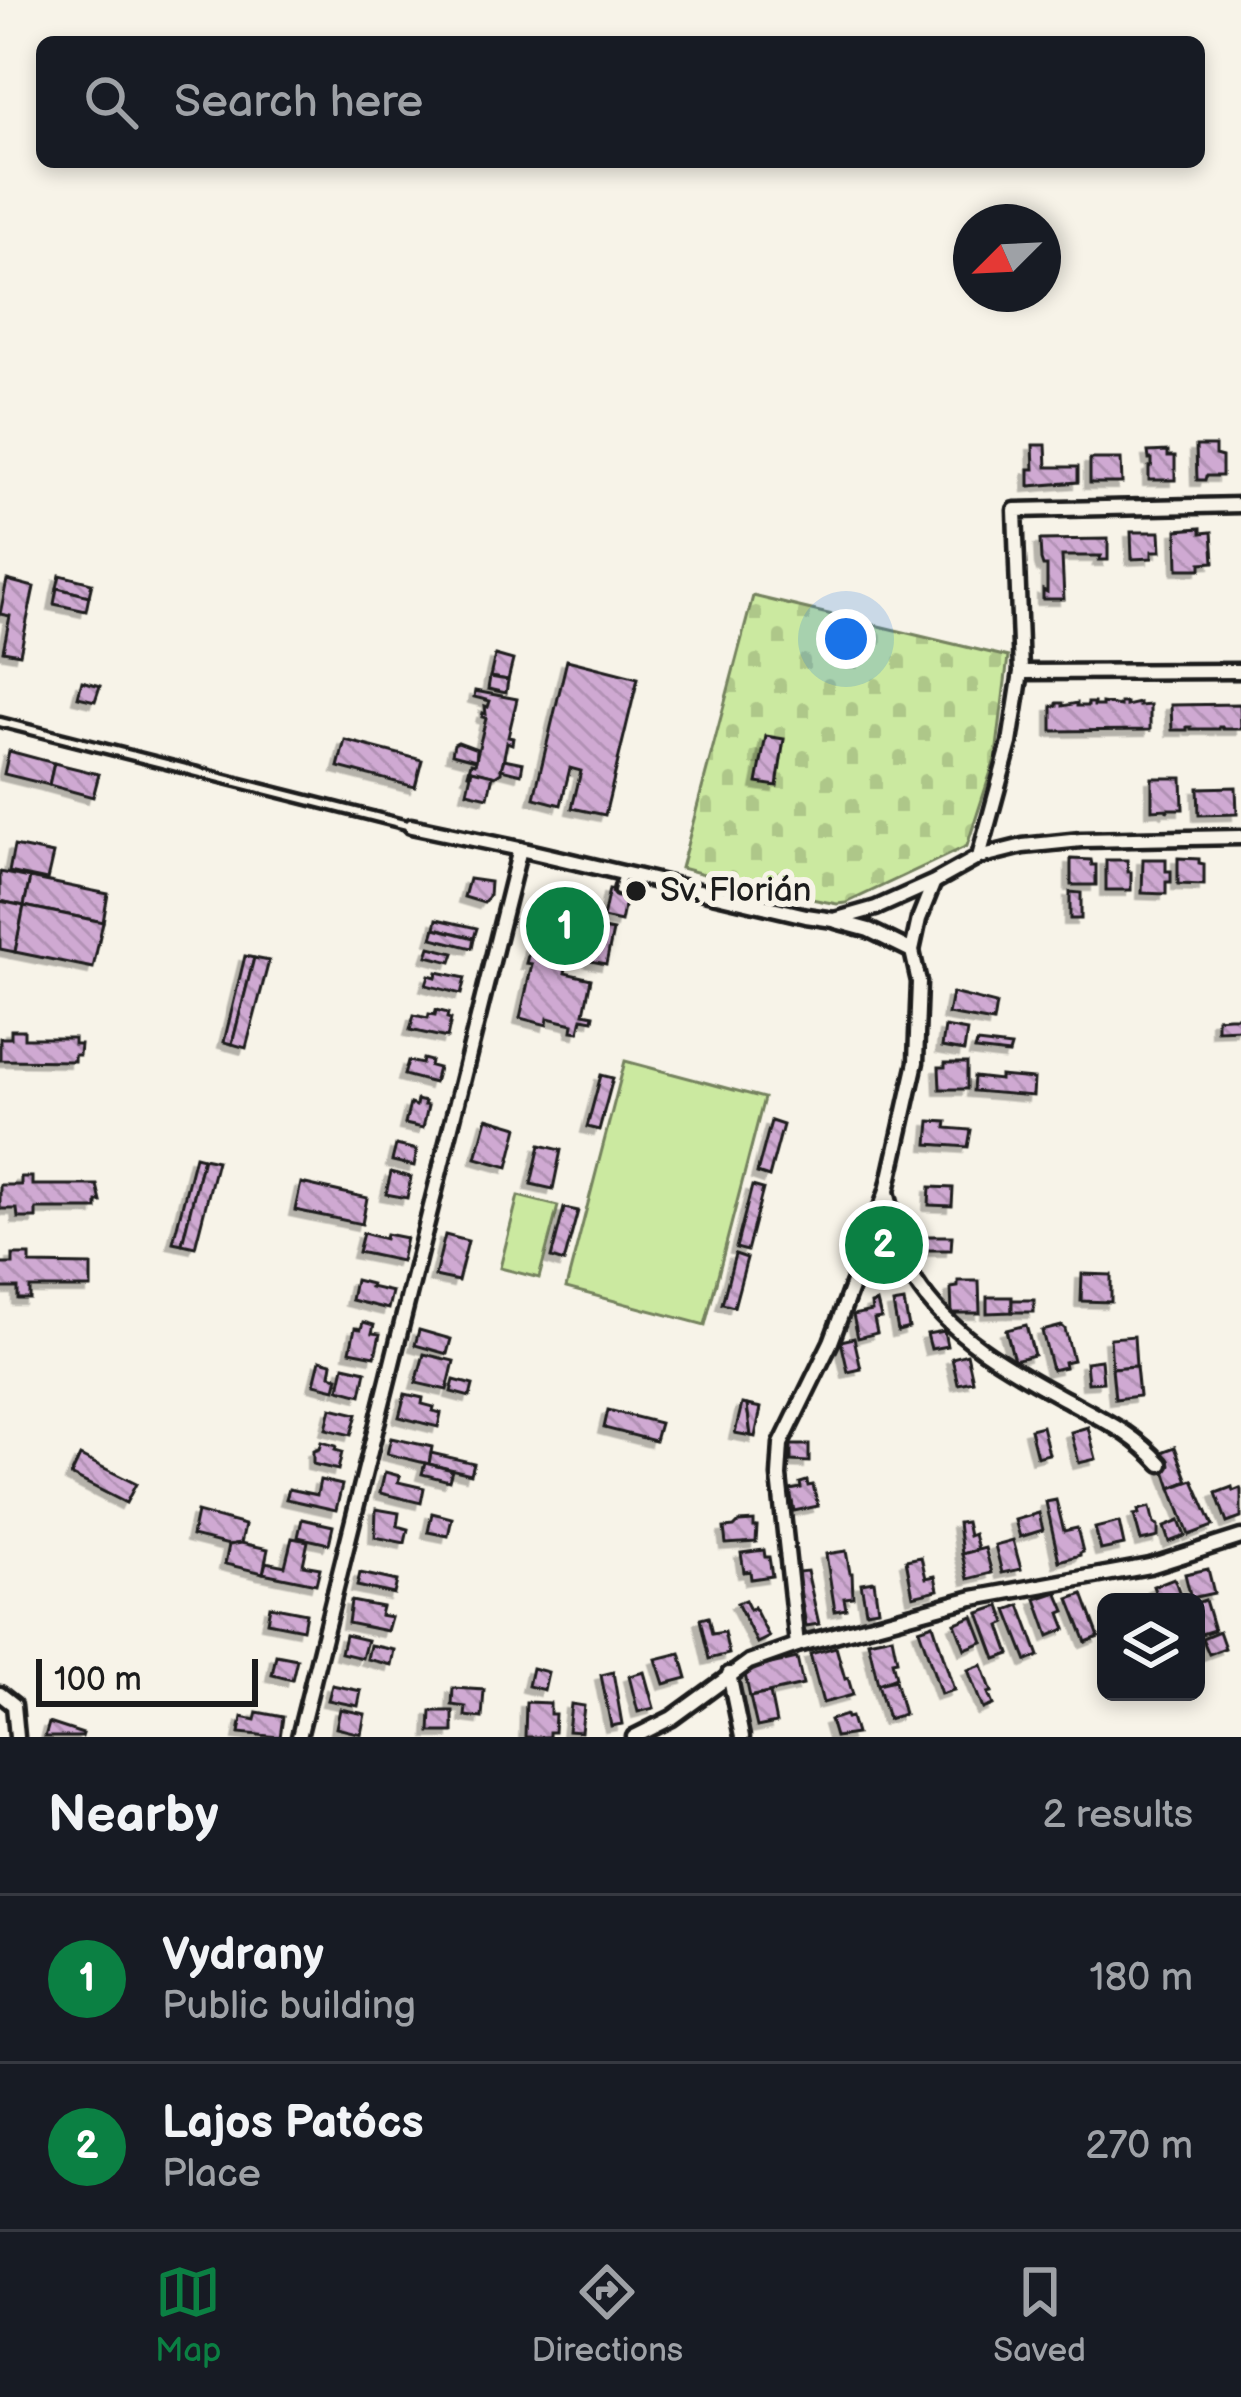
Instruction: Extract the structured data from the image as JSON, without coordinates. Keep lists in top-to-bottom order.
{
  "places": ["Sv. Florián"],
  "scale_bar": "100 m",
  "north": "bottom left",
  "page": {
    "search": "Search here",
    "pins": ["1", "2"],
    "scale": "100 m",
    "heading": ["Nearby", "2 results"],
    "list": [
      {
        "mark": "1",
        "name": "Vydrany",
        "note": "Public building",
        "value": "180 m"
      },
      {
        "mark": "2",
        "name": "Lajos Patócs",
        "note": "Place",
        "value": "270 m"
      }
    ],
    "nav": ["Map", "Directions", "Saved"]
  }
}
